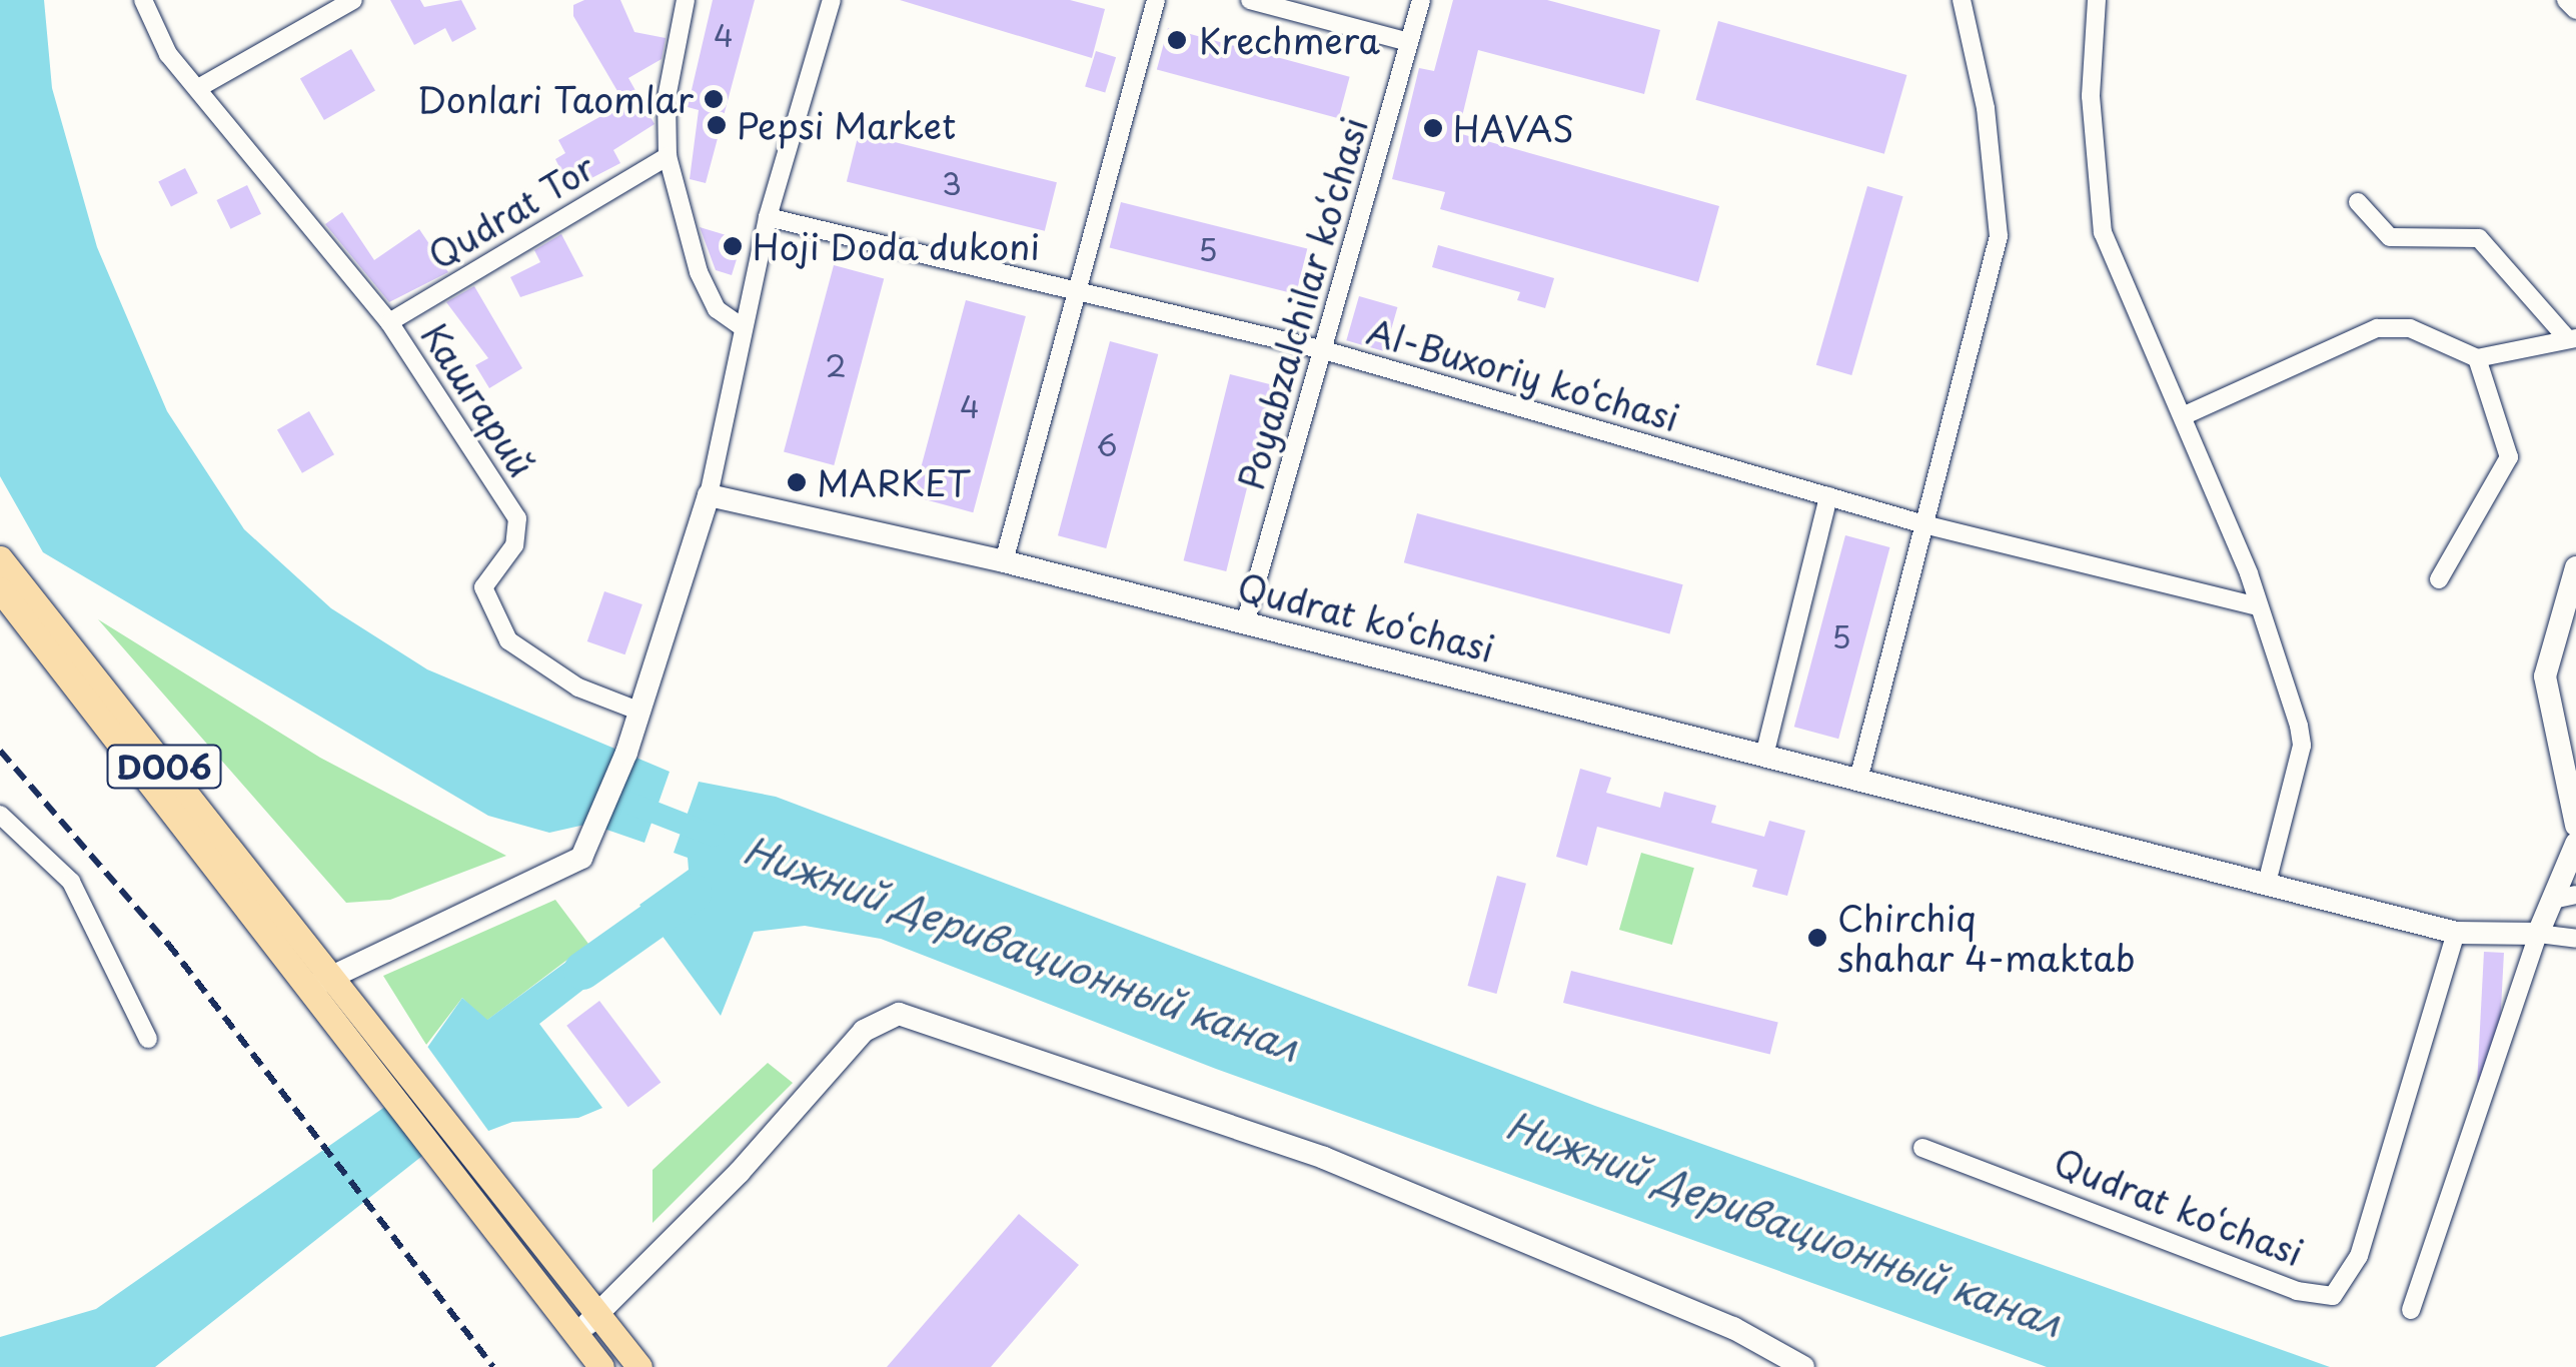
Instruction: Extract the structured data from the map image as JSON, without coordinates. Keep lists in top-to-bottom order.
{
  "streets": {
    "main road": ["D006"],
    "street": [
      "Qudrat Tor",
      "Poyabzalchilar ko‘chasi",
      "Al-Buxoriy ko‘chasi",
      "Кашгарий",
      "Qudrat ko‘chasi"
    ]
  },
  "crossings": [
    ["Qudrat Tor", "Кашгарий"],
    ["Poyabzalchilar ko‘chasi", "Al-Buxoriy ko‘chasi"],
    ["Poyabzalchilar ko‘chasi", "Qudrat ko‘chasi"]
  ],
  "water": ["Нижний Деривационный канал"],
  "places": [
    "Krechmera",
    "Donlari Taomlar",
    "Pepsi Market",
    "HAVAS",
    "Hoji Doda dukoni",
    "MARKET",
    "Chirchiq shahar 4-maktab"
  ],
  "house_numbers": [
    "4",
    "3",
    "5",
    "2",
    "4",
    "6",
    "5"
  ]
}
